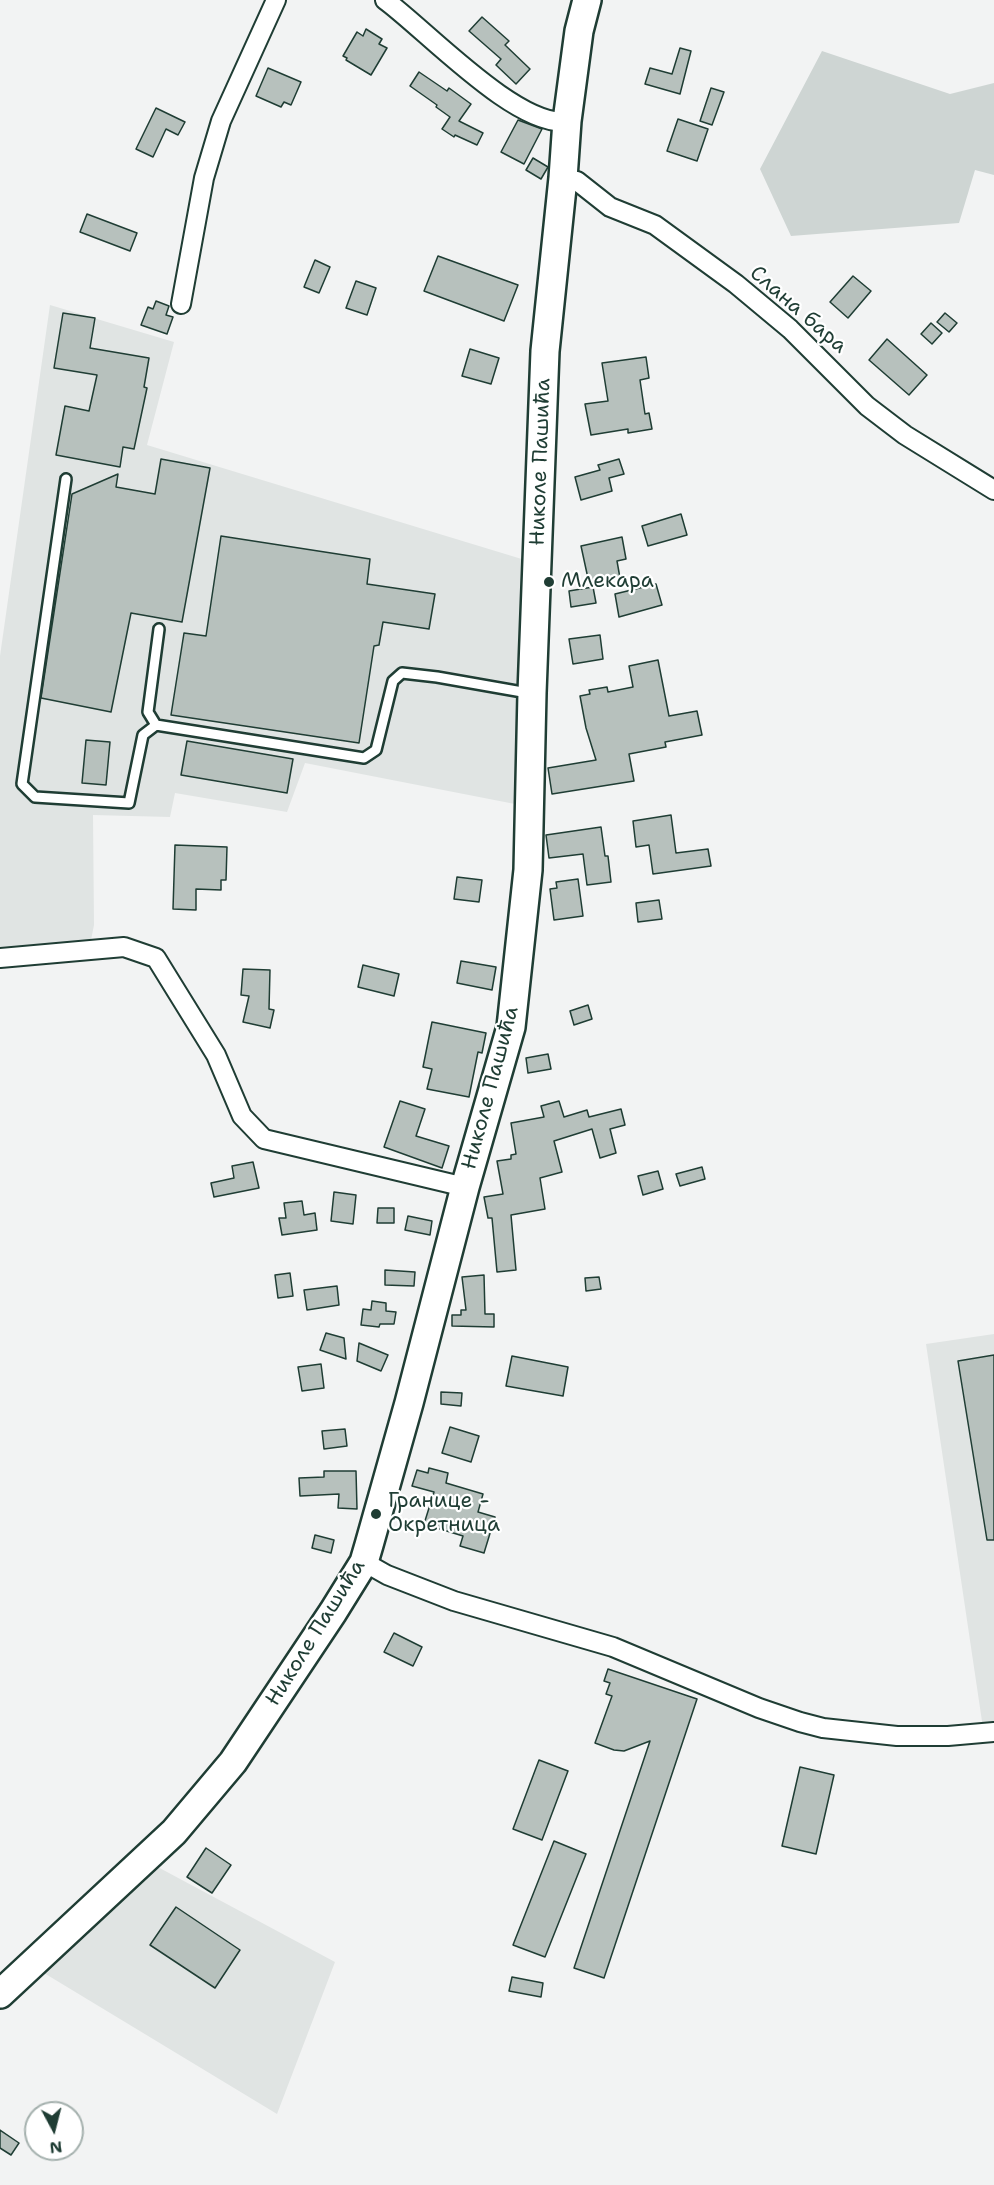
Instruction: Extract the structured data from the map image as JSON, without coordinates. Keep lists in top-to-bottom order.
{
  "streets": {
    "street": ["Слана бара", "Николе Пашића"]
  },
  "crossings": [
    ["Слана бара", "Николе Пашића"]
  ],
  "places": ["Млекара", "Границе - Окретница"],
  "north": "bottom"
}
